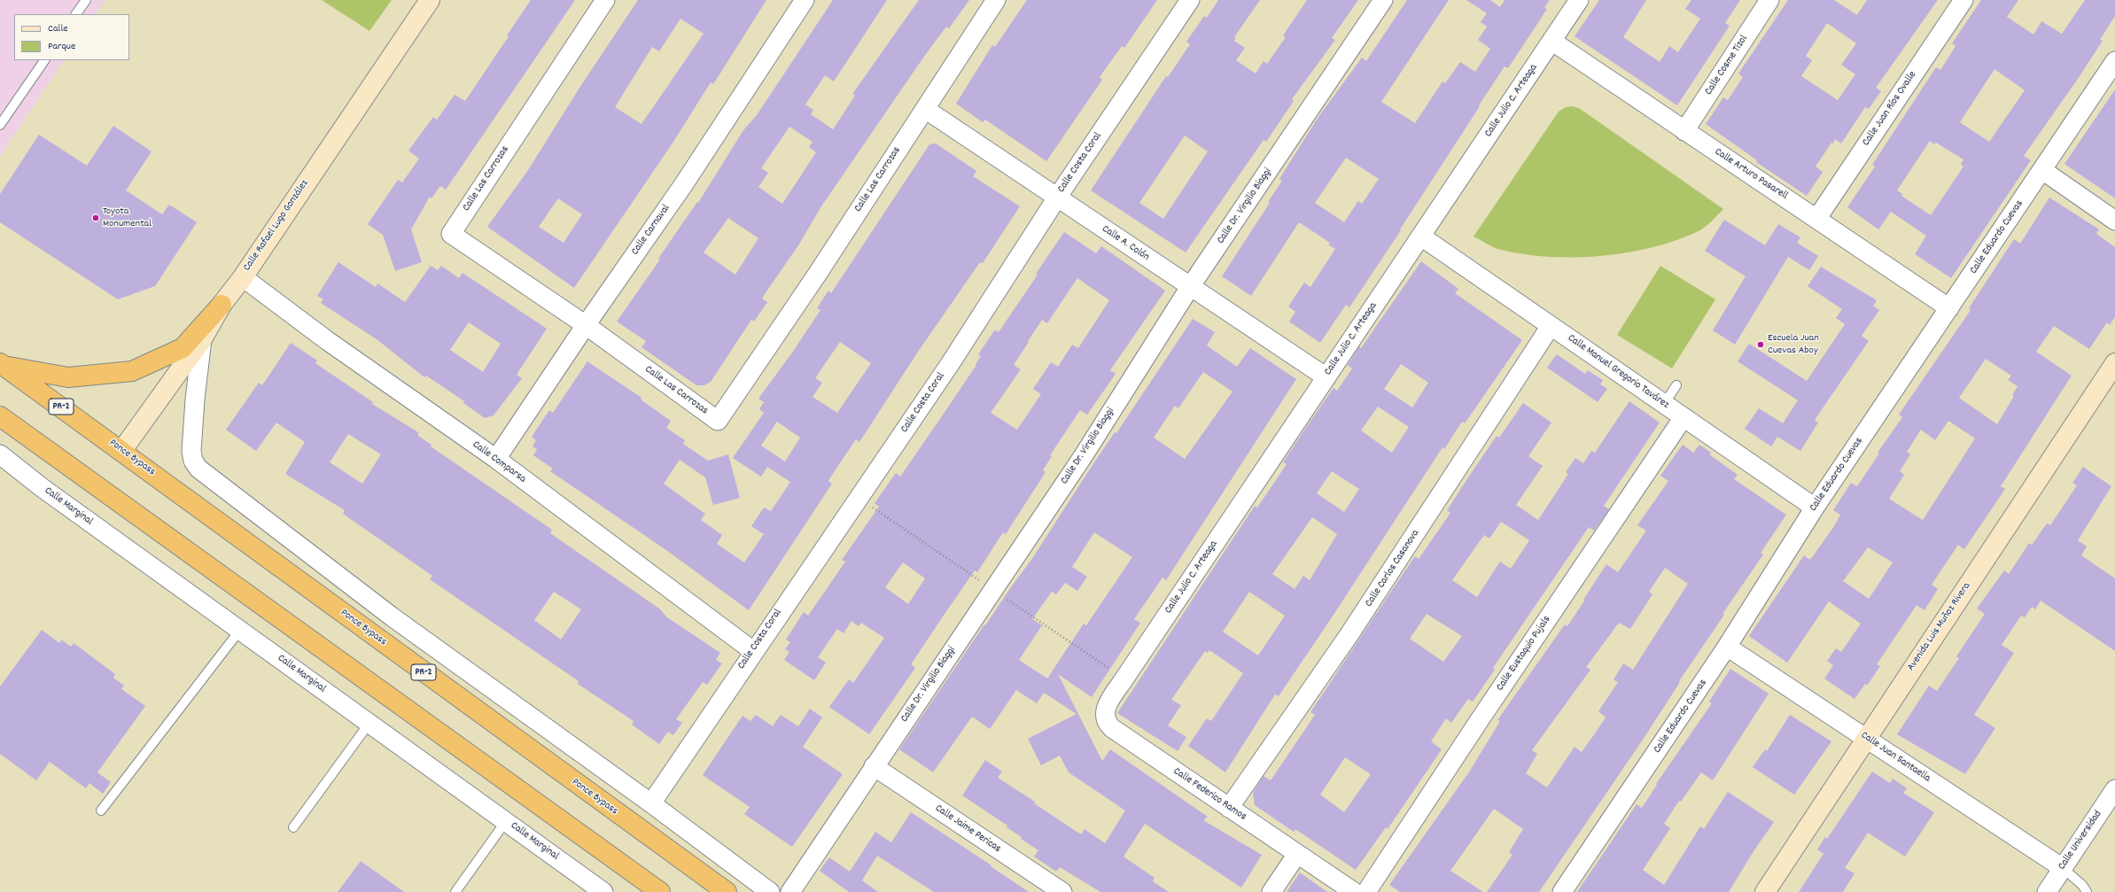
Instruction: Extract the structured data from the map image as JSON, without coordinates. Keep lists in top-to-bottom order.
{
  "streets": {
    "highway": ["PR-2", "Ponce Bypass"],
    "street": [
      "Calle Cosme Tizol",
      "Calle Julio C. Arteaga",
      "Calle Juan Ríos Ovalle",
      "Calle Costa Coral",
      "Calle Arturo Pasarell",
      "Calle Las Carrozas",
      "Calle Dr. Virgilio Biaggi",
      "Calle Rafael Lugo González",
      "Calle Carnaval",
      "Calle Eduardo Cuevas",
      "Calle A. Colón",
      "Calle Manuel Gregorio Tavárez",
      "Calle Comparsa",
      "Calle Marginal",
      "Calle Carlos Casanova",
      "Avenida Luis Muñoz Rivera",
      "Calle Eustaquio Pujals",
      "Calle Juan Santaella",
      "Calle Federico Ramos",
      "Calle Jaime Pericas",
      "Calle Universidad"
    ]
  },
  "crossings": [
    ["Calle Cosme Tizol", "Calle Arturo Pasarell"],
    ["Calle Julio C. Arteaga", "Calle Arturo Pasarell"],
    ["Calle Julio C. Arteaga", "Calle A. Colón"],
    ["Calle Julio C. Arteaga", "Calle Manuel Gregorio Tavárez"],
    ["Calle Julio C. Arteaga", "Calle Federico Ramos"],
    ["Calle Juan Ríos Ovalle", "Calle Arturo Pasarell"],
    ["Calle Costa Coral", "Calle A. Colón"],
    ["Calle Costa Coral", "Calle Comparsa"],
    ["Calle Arturo Pasarell", "Calle Eduardo Cuevas"],
    ["Calle Las Carrozas", "Calle Carnaval"],
    ["Calle Las Carrozas", "Calle A. Colón"],
    ["Calle Dr. Virgilio Biaggi", "Calle A. Colón"],
    ["Calle Dr. Virgilio Biaggi", "Calle Jaime Pericas"],
    ["Calle Rafael Lugo González", "Ponce Bypass"],
    ["Calle Rafael Lugo González", "Calle Comparsa"],
    ["Calle Carnaval", "Calle Comparsa"],
    ["Calle Eduardo Cuevas", "Calle Manuel Gregorio Tavárez"],
    ["Calle Eduardo Cuevas", "Calle Juan Santaella"],
    ["Calle Manuel Gregorio Tavárez", "Calle Carlos Casanova"],
    ["Calle Manuel Gregorio Tavárez", "Calle Eustaquio Pujals"],
    ["Calle Carlos Casanova", "Calle Federico Ramos"],
    ["Avenida Luis Muñoz Rivera", "Calle Juan Santaella"],
    ["Calle Juan Santaella", "Calle Universidad"]
  ],
  "places": ["Toyota Monumental", "Escuela Juan Cuevas Aboy"],
  "legend": ["Calle", "Parque"]
}
